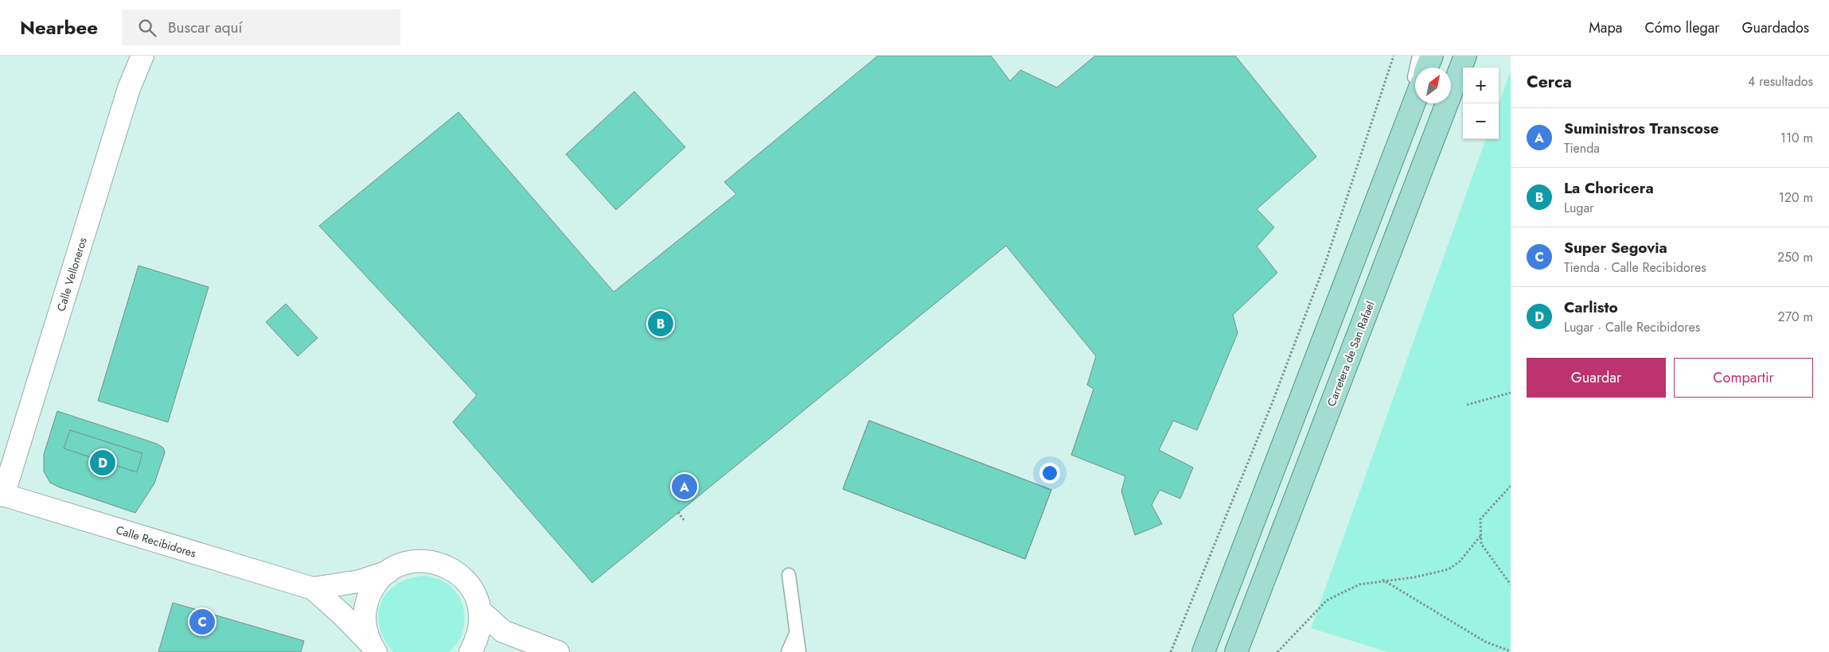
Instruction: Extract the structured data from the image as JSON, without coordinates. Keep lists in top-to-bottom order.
{
  "streets": {
    "main road": ["Carretera de San Rafael"],
    "street": ["Calle Velloneros", "Calle Recibidores"]
  },
  "crossings": [
    ["Calle Velloneros", "Calle Recibidores"]
  ],
  "north": "top right",
  "page": {
    "header": "Nearbee",
    "search": "Buscar aquí",
    "nav": ["Mapa", "Cómo llegar", "Guardados"],
    "heading": ["Cerca", "4 resultados"],
    "map_buttons": ["+", "−"],
    "list": [
      {
        "mark": "A",
        "name": "Suministros Transcose",
        "note": "Tienda",
        "value": "110 m"
      },
      {
        "mark": "B",
        "name": "La Choricera",
        "note": "Lugar",
        "value": "120 m"
      },
      {
        "mark": "C",
        "name": "Super Segovia",
        "note": "Tienda · Calle Recibidores",
        "value": "250 m"
      },
      {
        "mark": "D",
        "name": "Carlisto",
        "note": "Lugar · Calle Recibidores",
        "value": "270 m"
      }
    ],
    "pins": [
      "B",
      "D",
      "A",
      "C"
    ],
    "buttons": ["Guardar", "Compartir"]
  }
}
